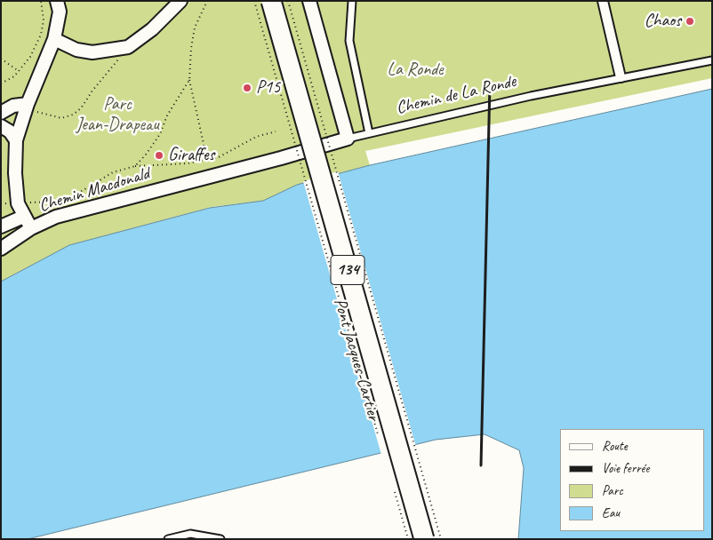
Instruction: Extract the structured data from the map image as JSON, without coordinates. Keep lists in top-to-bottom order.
{
  "streets": {
    "main road": ["134", "Pont Jacques-Cartier"],
    "street": ["Chemin Macdonald"],
    "lane": ["Chemin de La Ronde"]
  },
  "crossings": [
    ["Chemin de La Ronde", "Chemin Macdonald"]
  ],
  "parks": ["La Ronde", "Parc Jean-Drapeau"],
  "places": ["Chaos", "P15", "Giraffes"],
  "legend": [
    "Route",
    "Voie ferrée",
    "Parc",
    "Eau"
  ]
}
